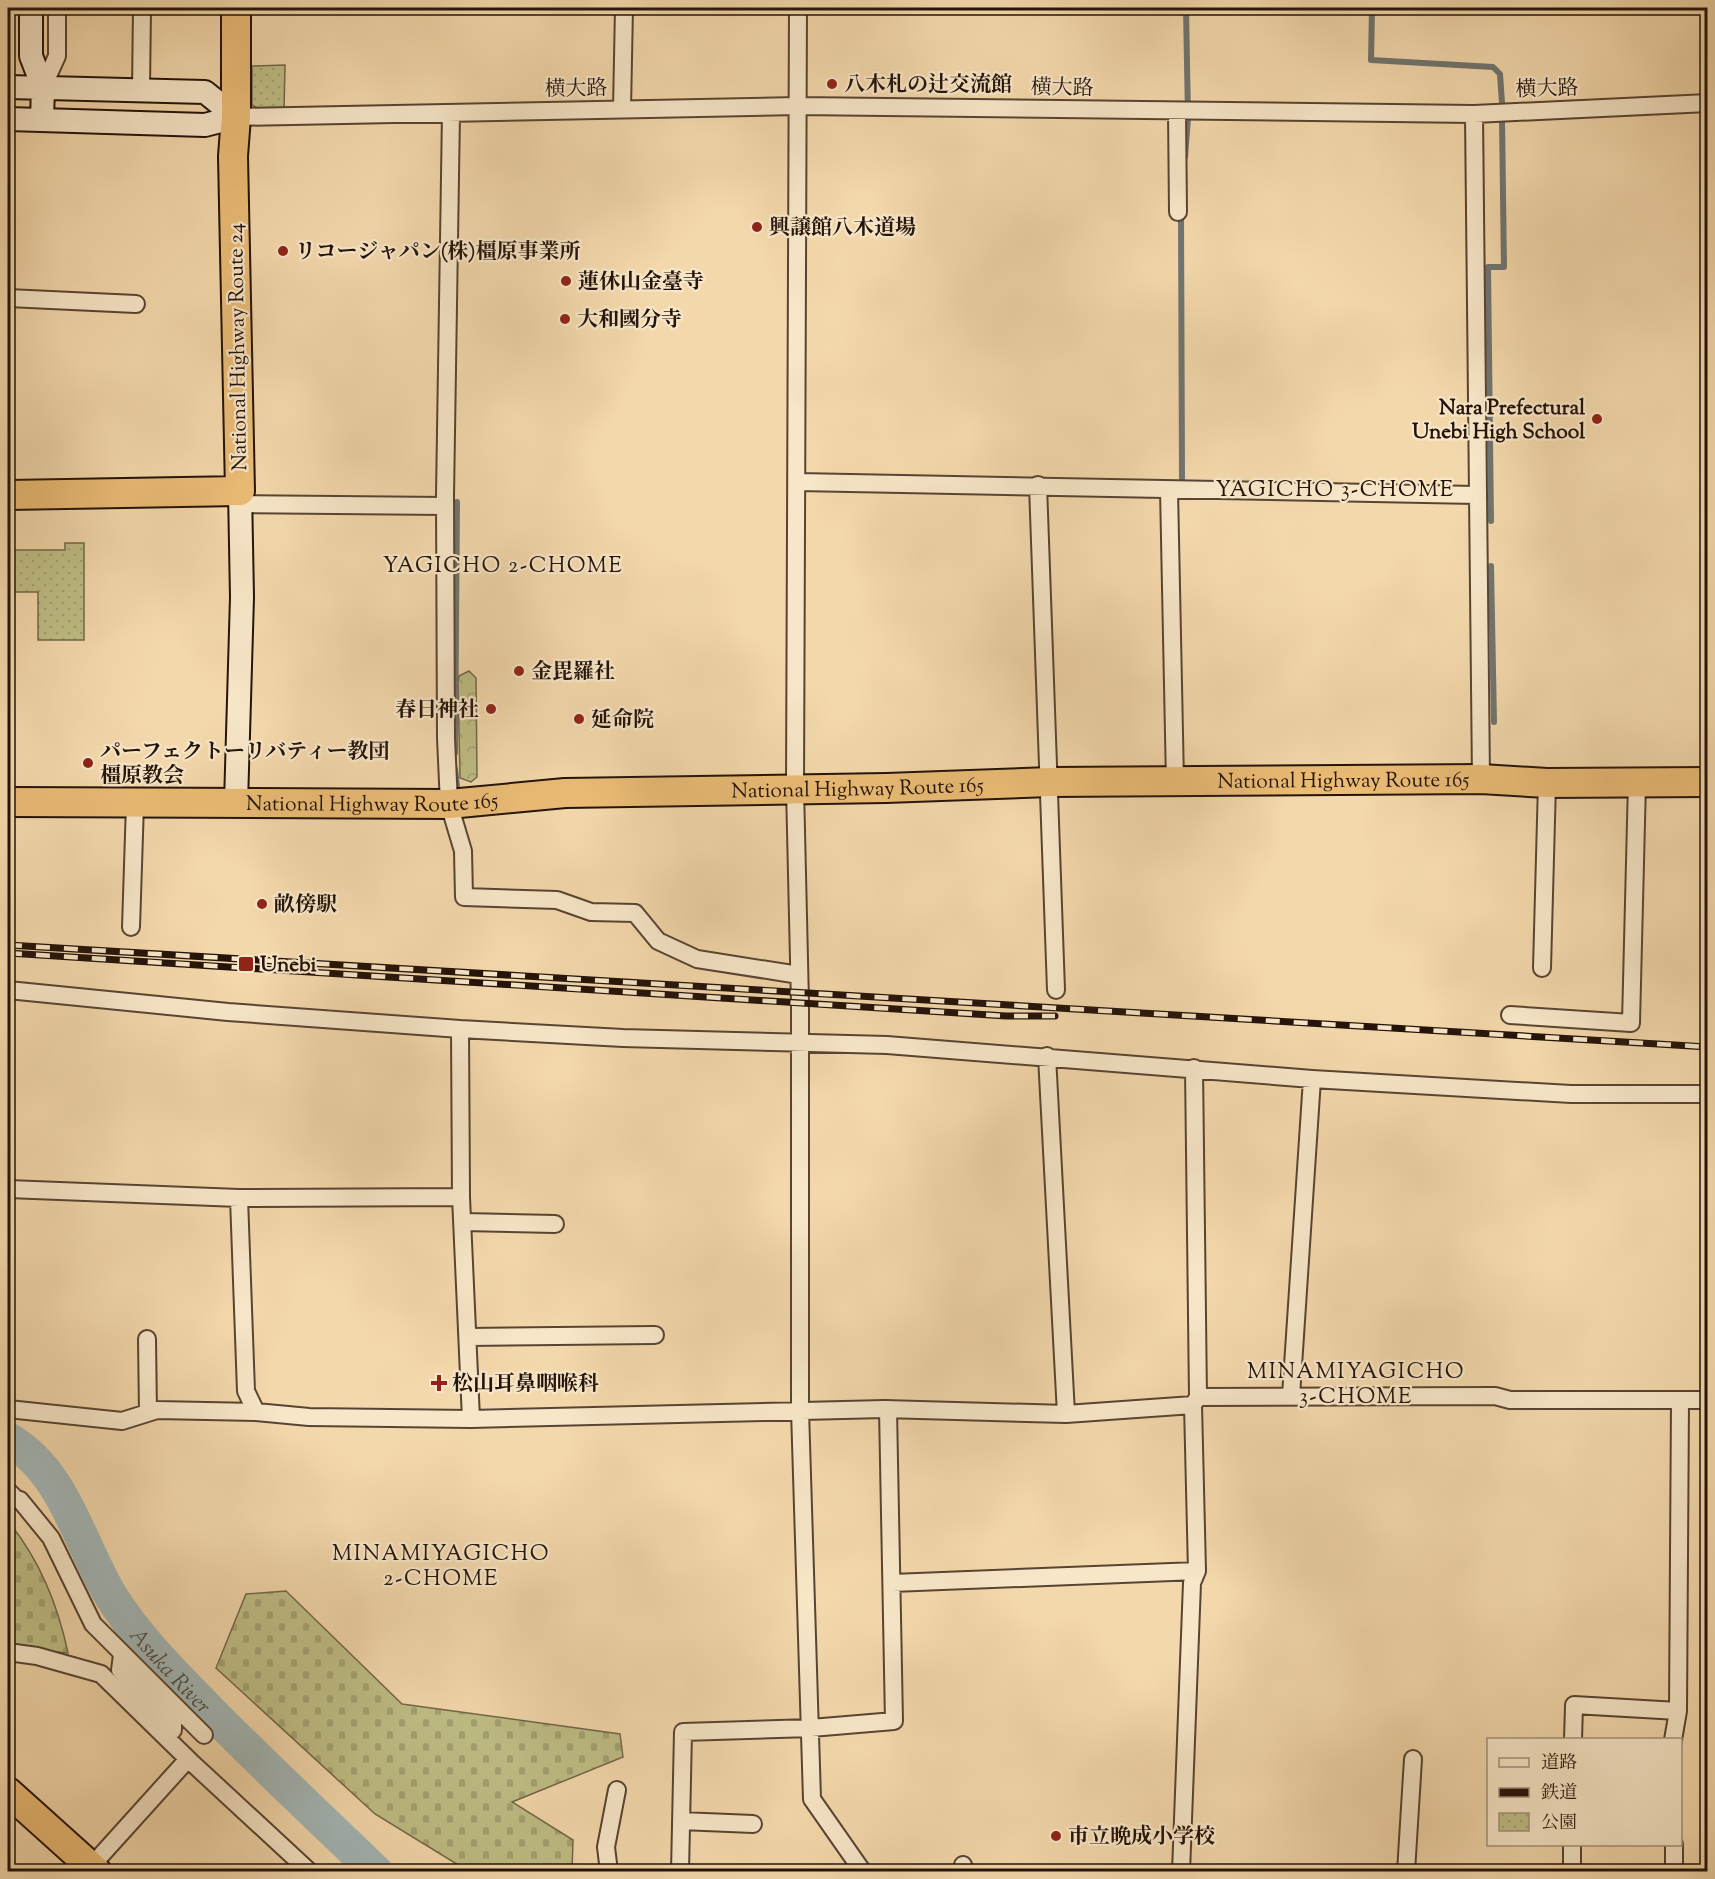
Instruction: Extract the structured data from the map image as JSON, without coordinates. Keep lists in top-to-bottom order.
{
  "streets": {
    "highway": ["National Highway Route 24", "National Highway Route 165"],
    "street": ["横大路"]
  },
  "crossings": [
    ["横大路", "National Highway Route 24"]
  ],
  "districts": [
    "YAGICHO 3-CHOME",
    "YAGICHO 2-CHOME",
    "MINAMIYAGICHO 3-CHOME",
    "MINAMIYAGICHO 2-CHOME"
  ],
  "water": ["Asuka River"],
  "places": {
    "other": [
      "八木札の辻交流館",
      "興譲館八木道場",
      "リコージャパン(株)橿原事業所",
      "蓮休山金臺寺",
      "大和國分寺",
      "Nara Prefectural Unebi High School",
      "金毘羅社",
      "春日神社",
      "延命院",
      "パーフェクトーリバティー教団 橿原教会",
      "畝傍駅",
      "市立晩成小学校"
    ],
    "transit": ["Unebi"],
    "health": ["松山耳鼻咽喉科"]
  },
  "legend": ["道路", "鉄道", "公園"]
}
